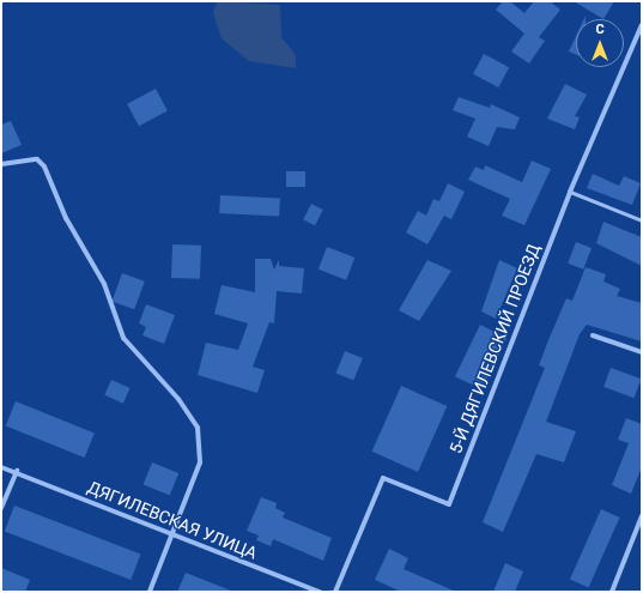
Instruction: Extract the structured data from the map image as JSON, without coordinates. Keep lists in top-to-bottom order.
{
  "streets": {
    "street": ["5-Й ДЯГИЛЕВСКИЙ ПРОЕЗД", "ДЯГИЛЕВСКАЯ УЛИЦА"]
  },
  "north": "top"
}
